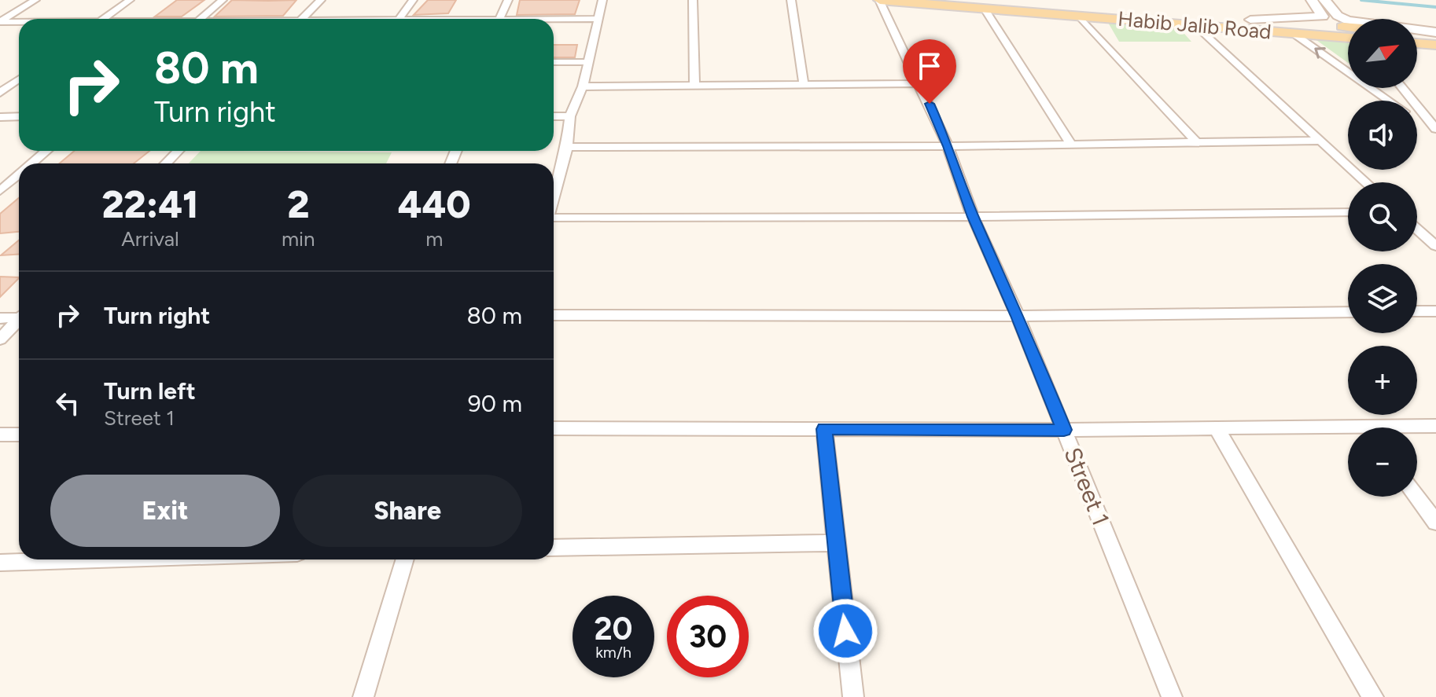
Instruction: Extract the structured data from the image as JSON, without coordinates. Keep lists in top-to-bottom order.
{
  "streets": {
    "main road": ["Habib Jalib Road"],
    "street": ["Street 1"]
  },
  "crossings": [
    ["Habib Jalib Road", "Street 1"]
  ],
  "north": "top right",
  "page": {
    "map_buttons": ["+", "−"],
    "turn": ["80 m", "Turn right"],
    "eta": [
      "22:41",
      "Arrival",
      "2",
      "min",
      "440",
      "m"
    ],
    "list": [
      {
        "name": "Turn right",
        "value": "80 m"
      },
      {
        "name": "Turn left",
        "note": "Street 1",
        "value": "90 m"
      }
    ],
    "buttons": ["Exit", "Share"],
    "speed": "20 km/h",
    "limit": "30"
  }
}
